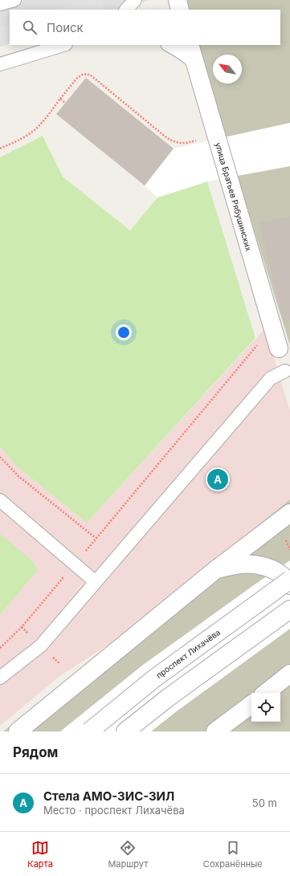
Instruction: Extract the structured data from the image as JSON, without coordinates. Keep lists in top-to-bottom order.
{
  "streets": {
    "street": ["улица Братьев Рябушинских", "проспект Лихачёва"]
  },
  "north": "top left",
  "page": {
    "search": "Поиск",
    "pins": "A",
    "heading": "Рядом",
    "list": [
      {
        "mark": "A",
        "name": "Стела АМО-ЗИС-ЗИЛ",
        "note": "Место · проспект Лихачёва",
        "value": "50 m"
      }
    ],
    "nav": ["Карта", "Маршрут", "Сохранённые"]
  }
}
